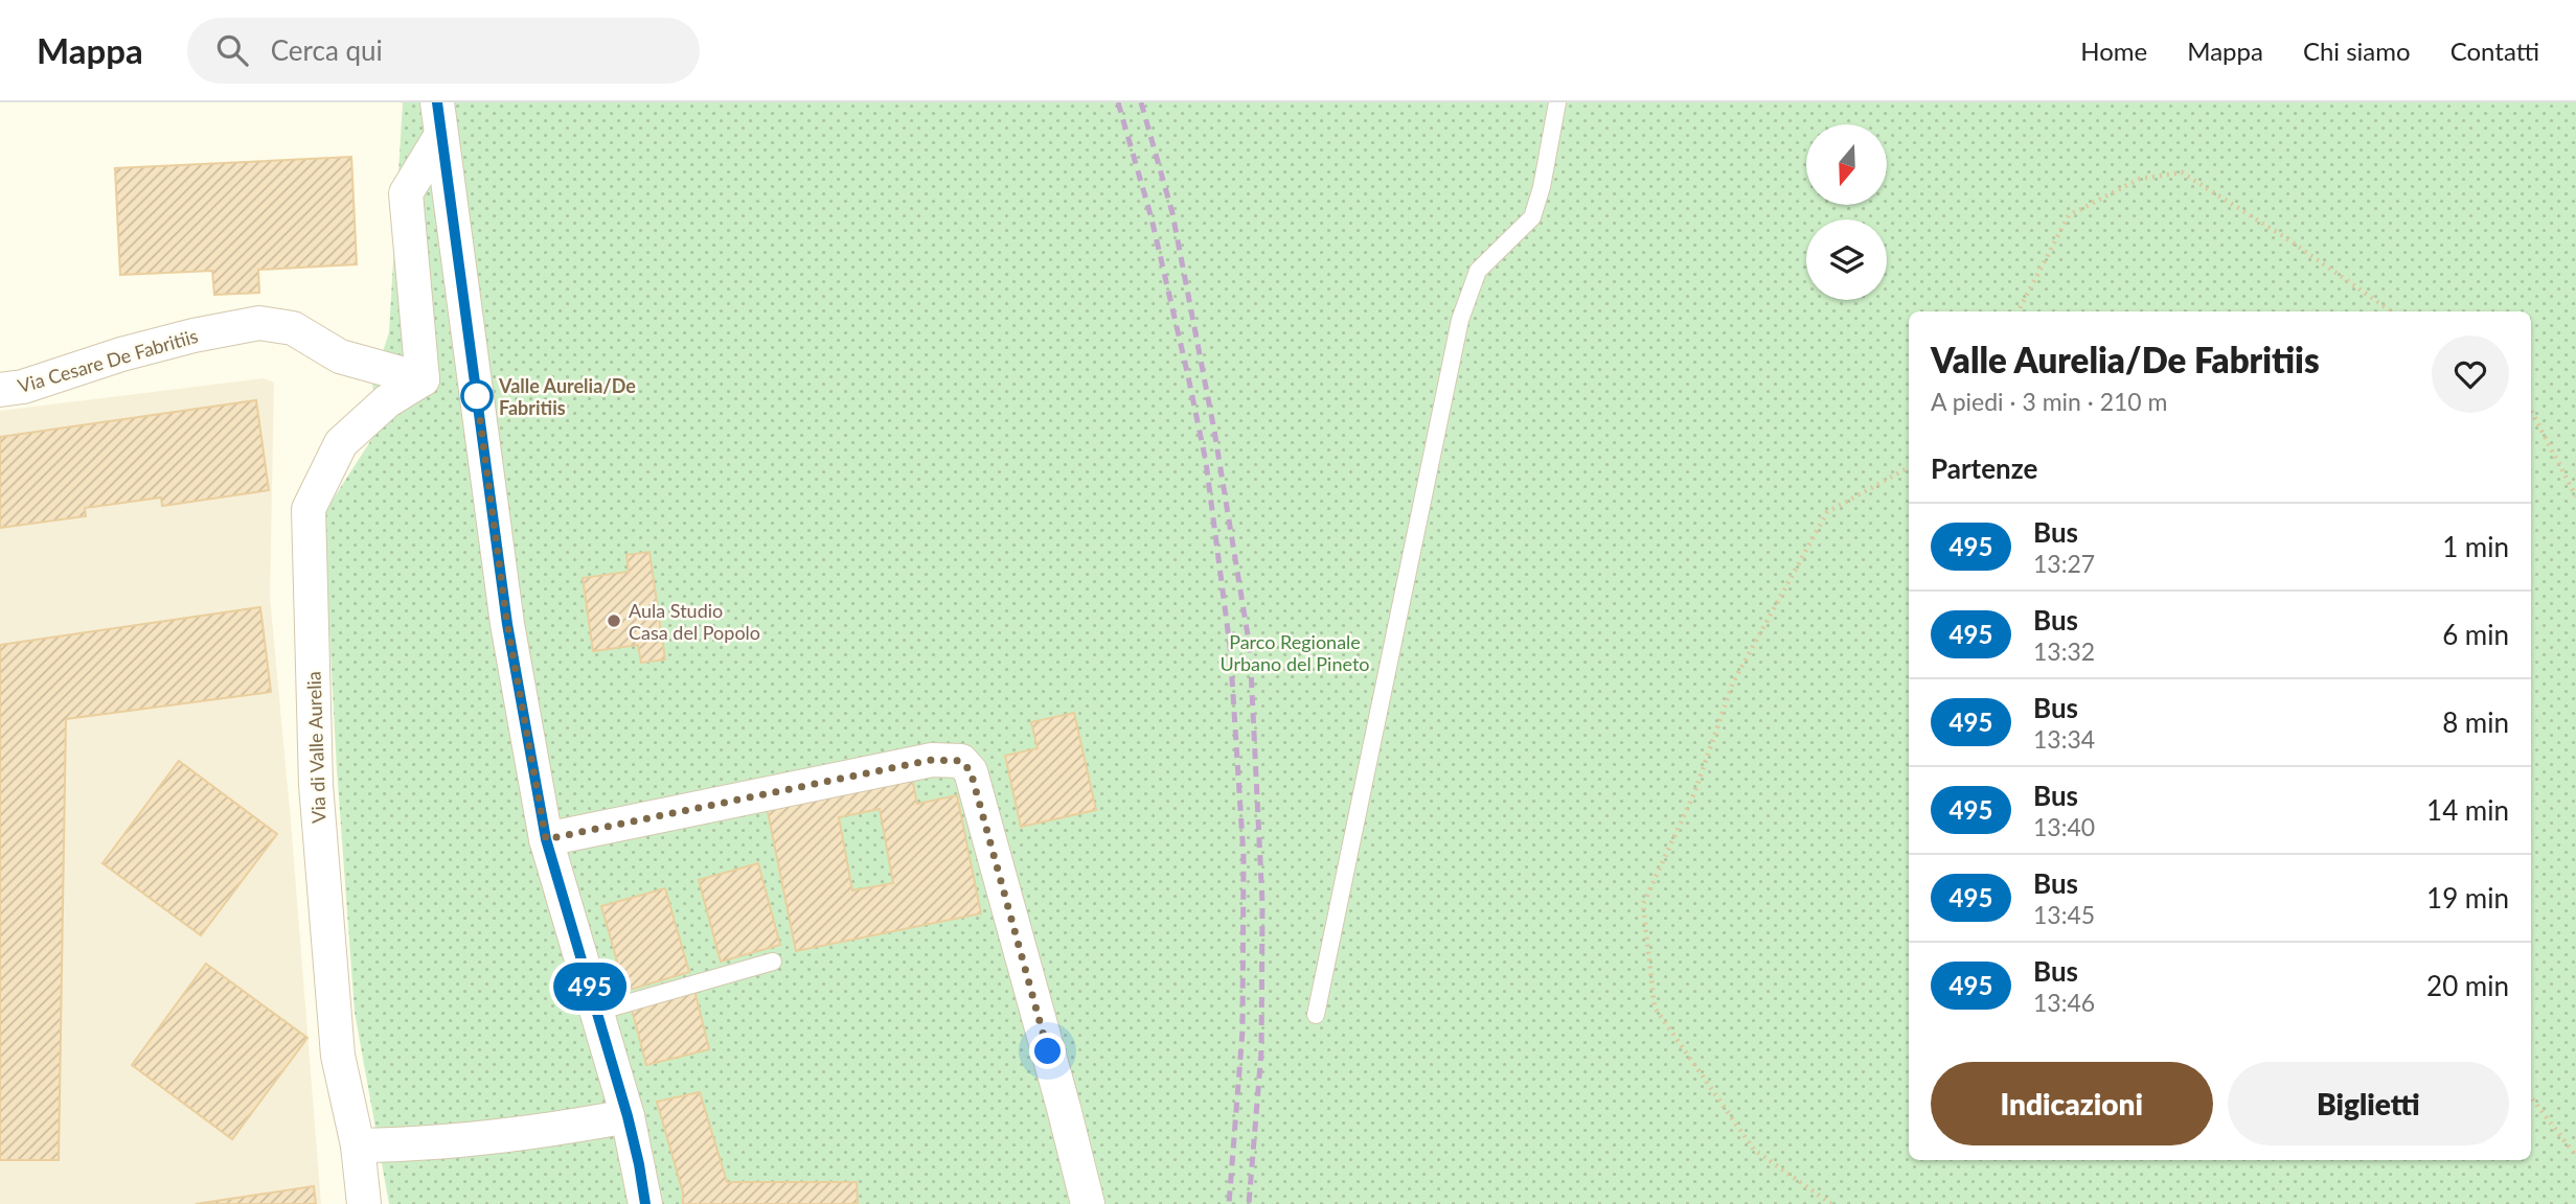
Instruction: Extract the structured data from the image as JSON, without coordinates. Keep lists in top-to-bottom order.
{
  "streets": {
    "street": ["Via Cesare De Fabritiis", "Via di Valle Aurelia"]
  },
  "crossings": [
    ["Via Cesare De Fabritiis", "Via di Valle Aurelia"]
  ],
  "parks": ["Parco Regionale Urbano del Pineto"],
  "places": ["Valle Aurelia/De Fabritiis", "Aula Studio Casa del Popolo"],
  "lines": ["bus line 495"],
  "north": "bottom",
  "page": {
    "header": "Mappa",
    "search": "Cerca qui",
    "nav": [
      "Home",
      "Mappa",
      "Chi siamo",
      "Contatti"
    ],
    "on_map": "495",
    "heading": [
      ["Valle Aurelia/De Fabritiis", "A piedi · 3 min · 210 m"],
      "Partenze"
    ],
    "list": [
      {
        "mark": "495",
        "name": "Bus",
        "note": "13:27",
        "value": "1 min"
      },
      {
        "mark": "495",
        "name": "Bus",
        "note": "13:32",
        "value": "6 min"
      },
      {
        "mark": "495",
        "name": "Bus",
        "note": "13:34",
        "value": "8 min"
      },
      {
        "mark": "495",
        "name": "Bus",
        "note": "13:40",
        "value": "14 min"
      },
      {
        "mark": "495",
        "name": "Bus",
        "note": "13:45",
        "value": "19 min"
      },
      {
        "mark": "495",
        "name": "Bus",
        "note": "13:46",
        "value": "20 min"
      }
    ],
    "buttons": ["Indicazioni", "Biglietti"]
  }
}
